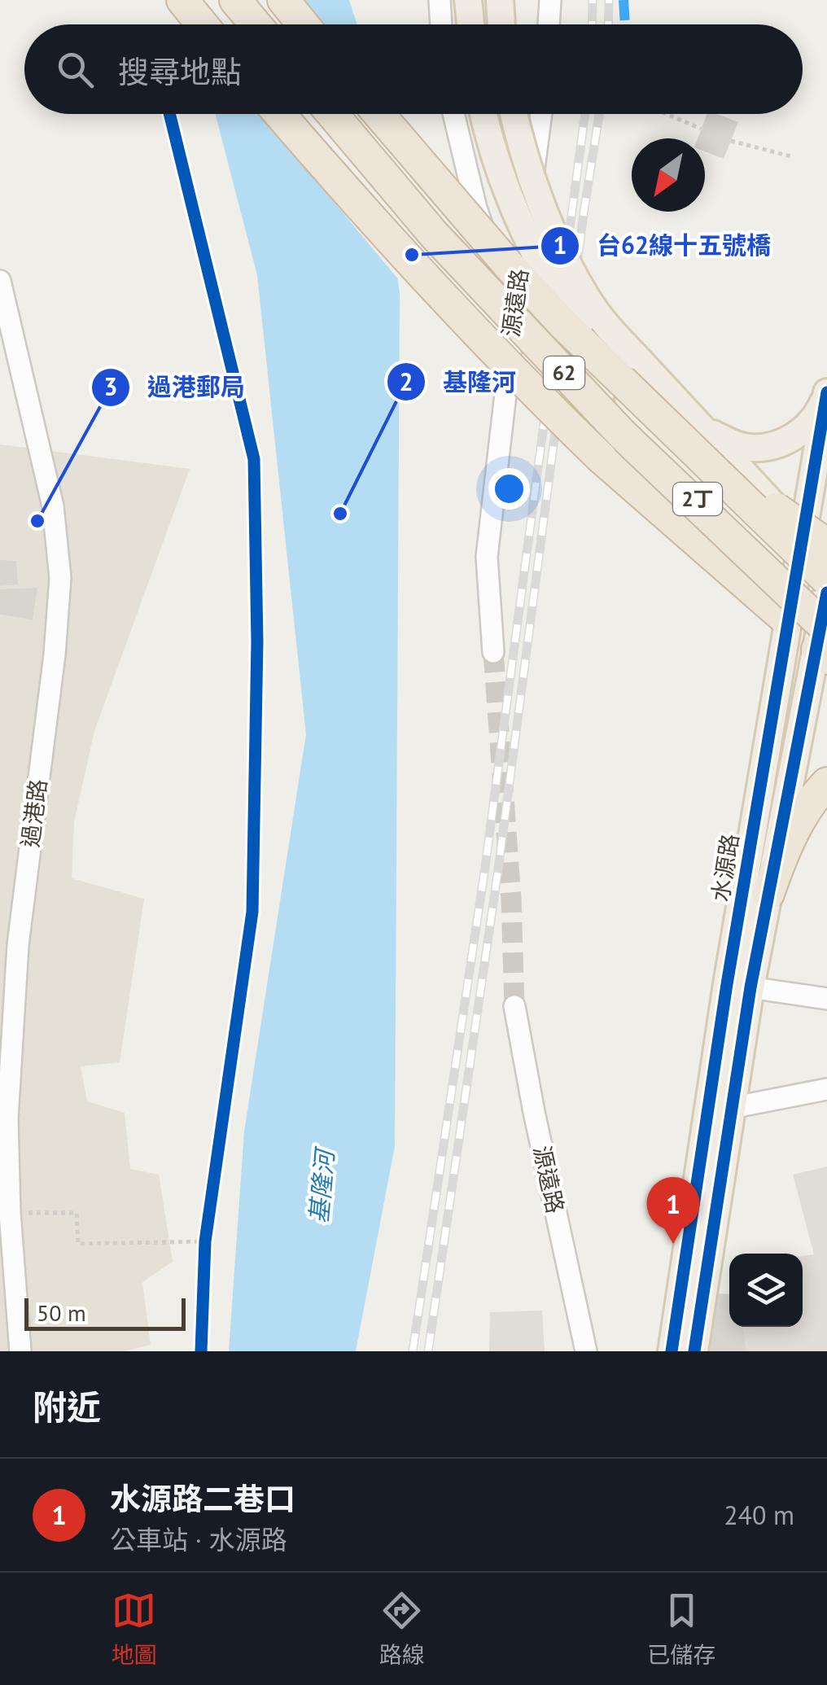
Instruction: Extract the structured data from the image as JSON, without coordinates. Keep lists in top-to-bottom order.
{
  "streets": {
    "highway": ["62"],
    "main road": ["2丁", "水源路"],
    "street": ["源遠路", "過港路"]
  },
  "crossings": [
    ["62", "2丁"],
    ["62", "水源路"],
    ["2丁", "水源路"]
  ],
  "water": ["基隆河"],
  "places": ["台62線十五號橋", "基隆河", "過港郵局"],
  "scale_bar": "50 m",
  "north": "bottom left",
  "page": {
    "search": "搜尋地點",
    "pins": "1",
    "scale": "50 m",
    "heading": "附近",
    "list": [
      {
        "mark": "1",
        "name": "水源路二巷口",
        "note": "公車站 · 水源路",
        "value": "240 m"
      }
    ],
    "nav": ["地圖", "路線", "已儲存"]
  }
}
